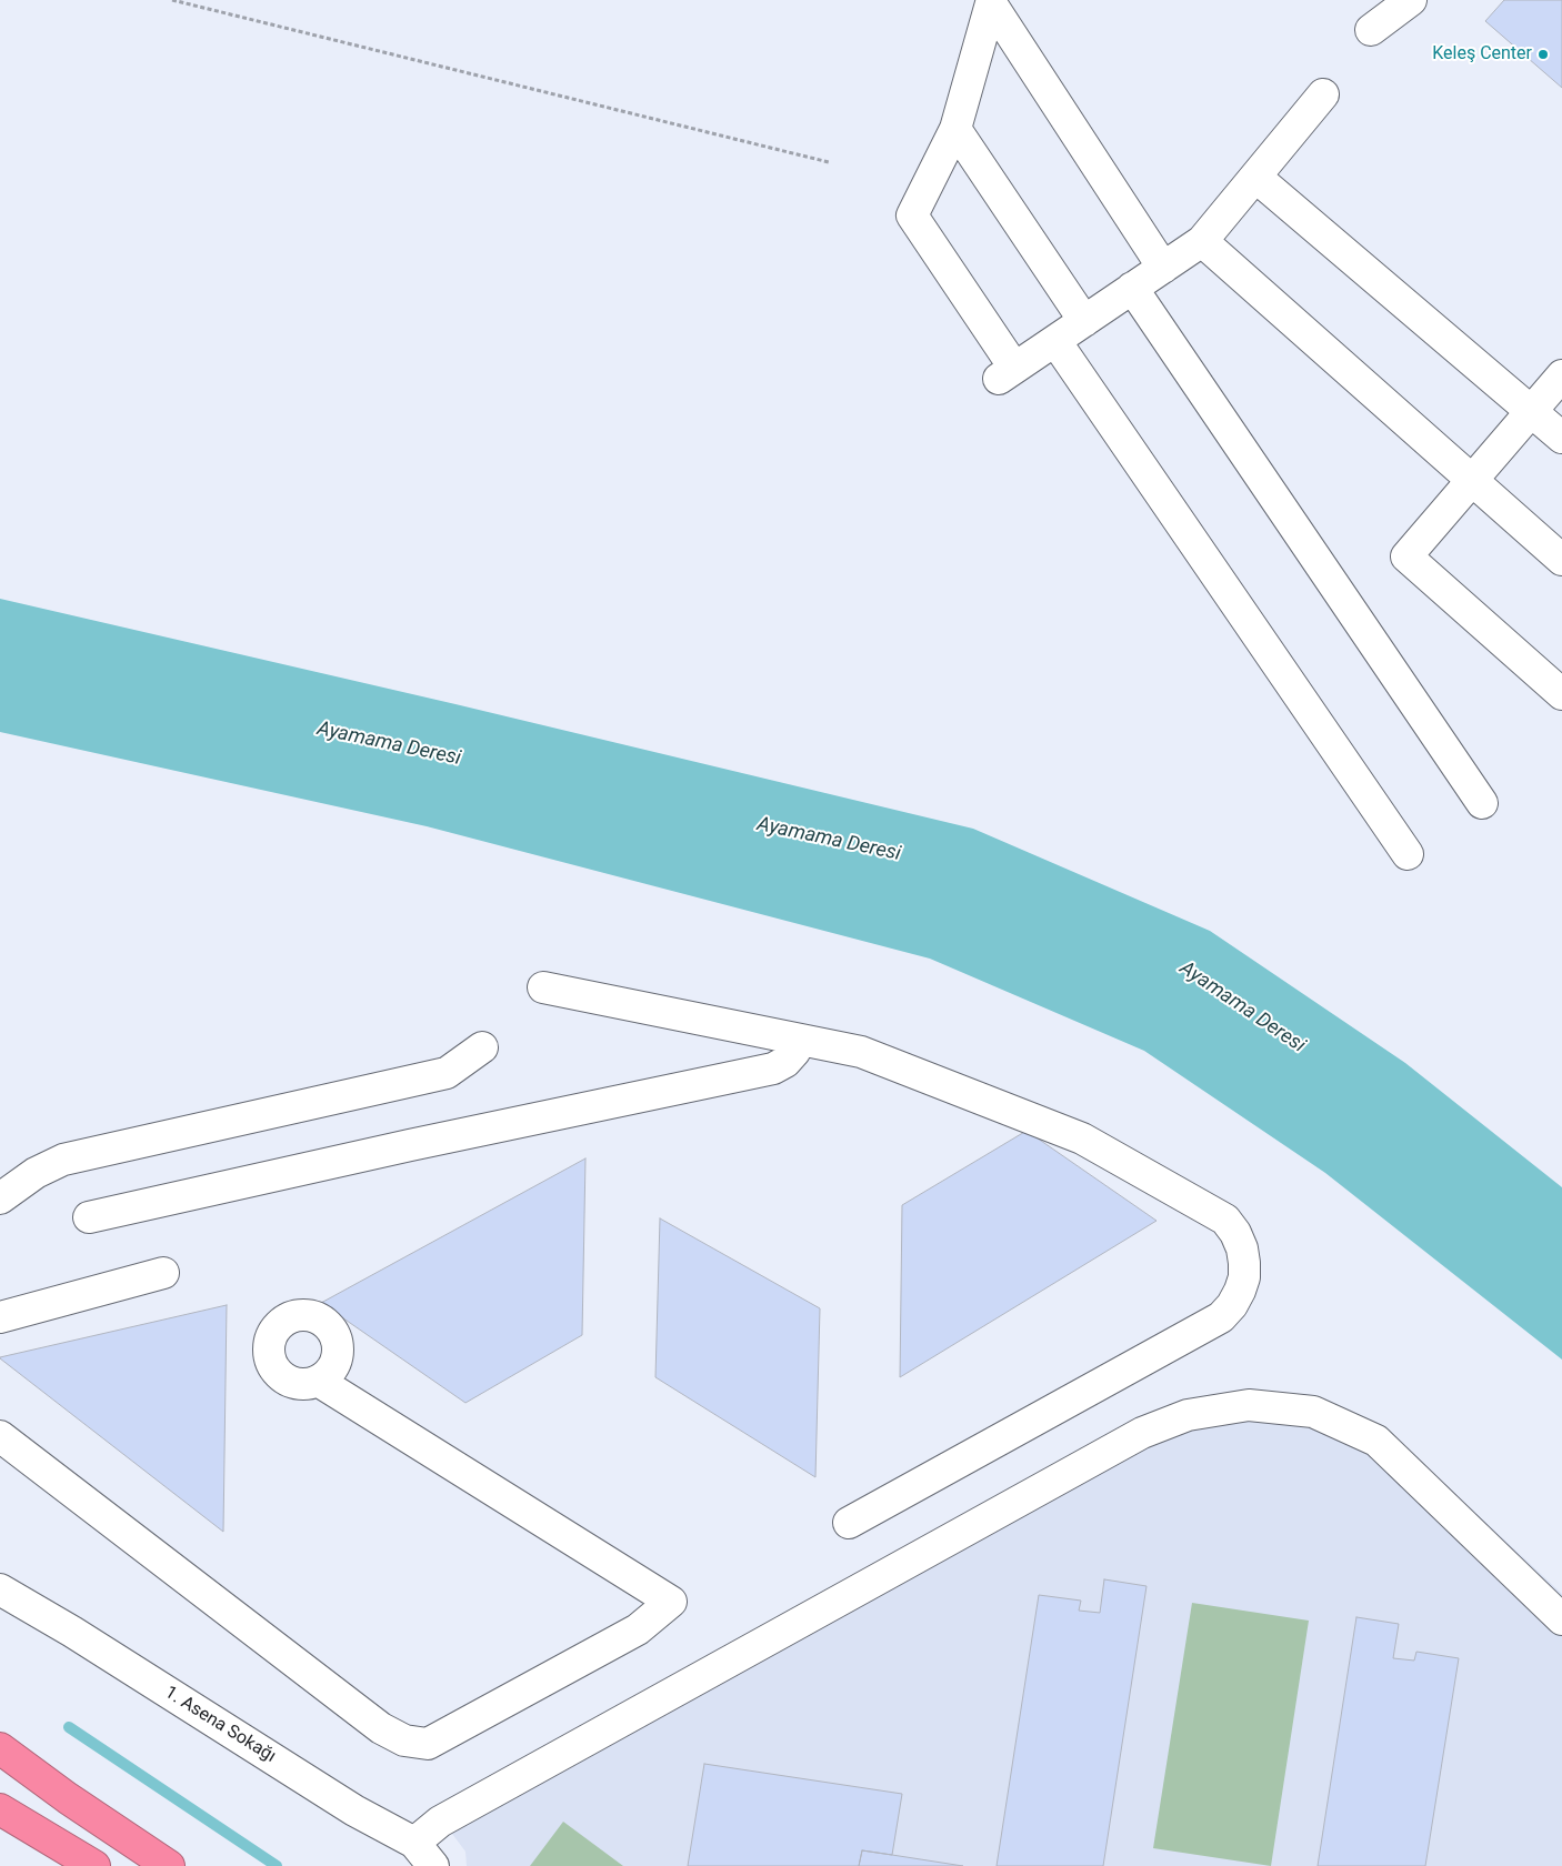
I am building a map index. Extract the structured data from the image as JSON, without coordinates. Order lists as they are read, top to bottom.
{
  "streets": {
    "street": ["1. Asena Sokağı"]
  },
  "water": ["Ayamama Deresi"],
  "places": ["Keleş Center"]
}
